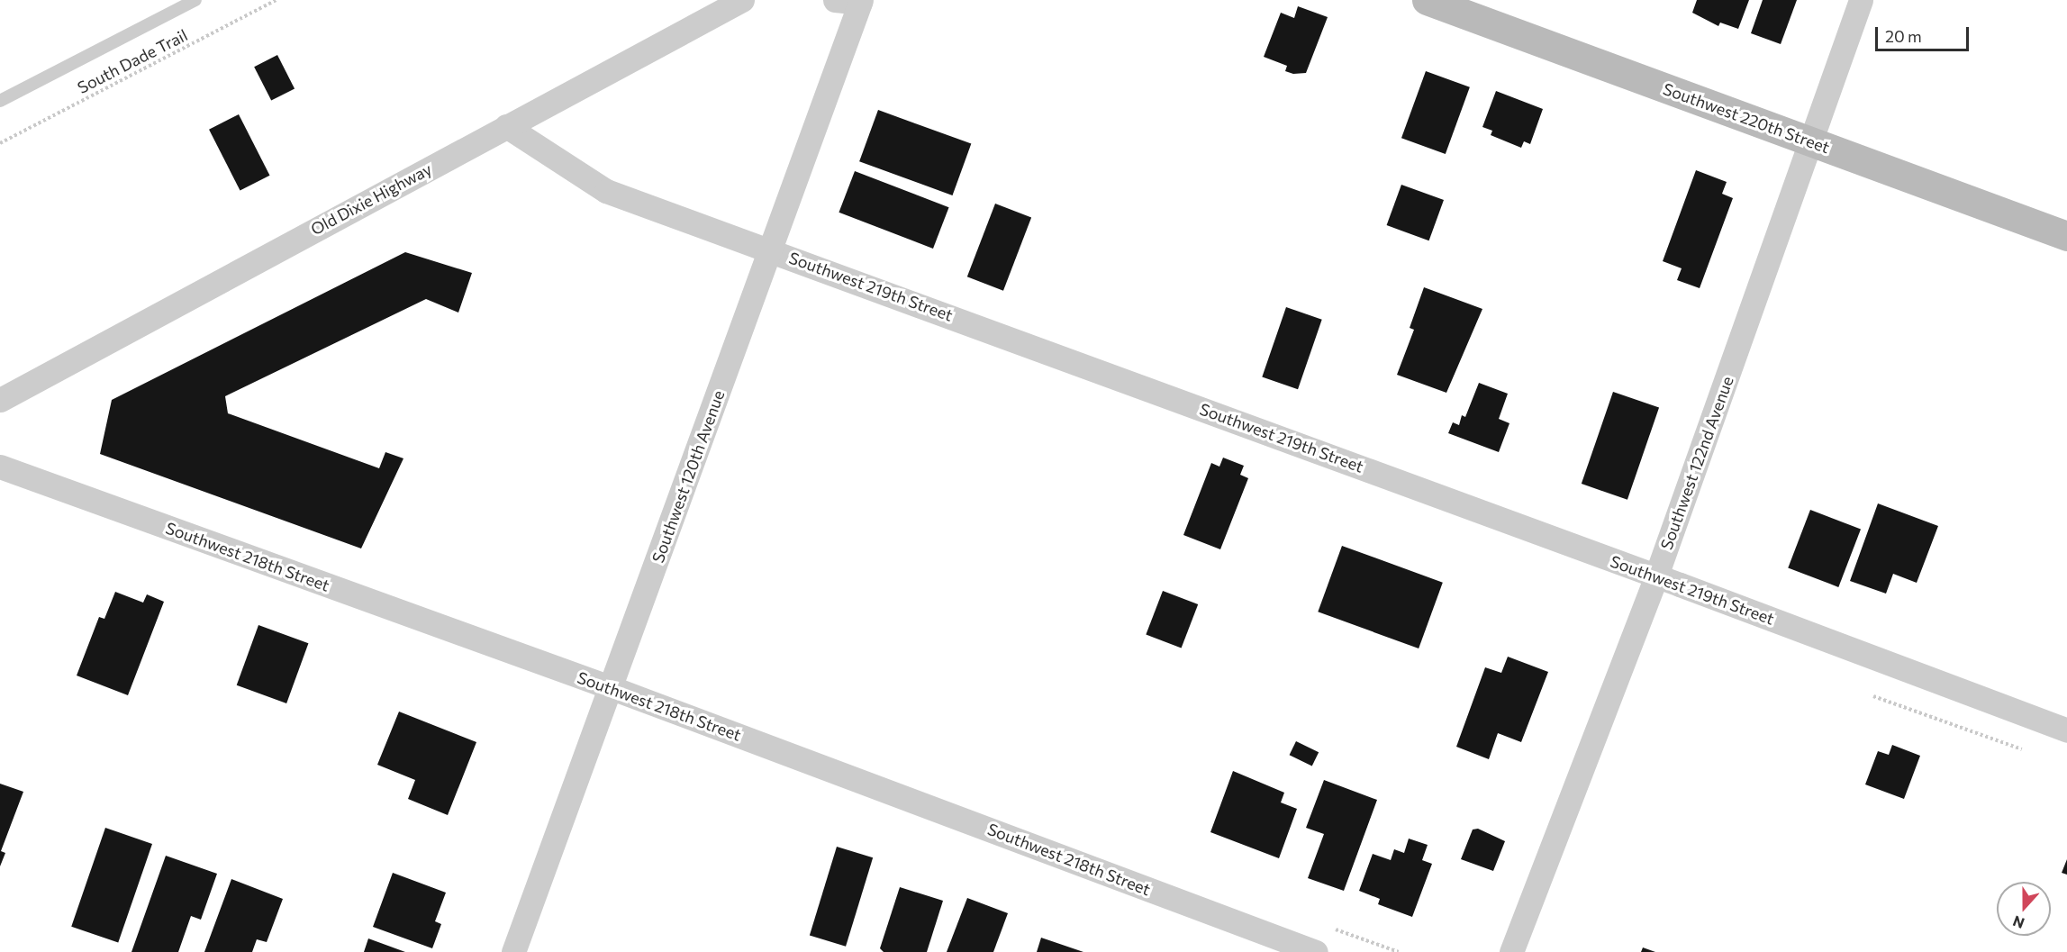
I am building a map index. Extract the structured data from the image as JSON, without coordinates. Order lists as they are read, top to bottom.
{
  "streets": {
    "street": [
      "Southwest 220th Street",
      "Old Dixie Highway",
      "Southwest 219th Street",
      "Southwest 122nd Avenue",
      "Southwest 120th Avenue",
      "Southwest 218th Street"
    ],
    "path": ["South Dade Trail"]
  },
  "crossings": [
    ["Southwest 220th Street", "Southwest 122nd Avenue"],
    ["Old Dixie Highway", "Southwest 219th Street"],
    ["Southwest 219th Street", "Southwest 122nd Avenue"],
    ["Southwest 219th Street", "Southwest 120th Avenue"],
    ["Southwest 120th Avenue", "Southwest 218th Street"]
  ],
  "scale_bar": "20 m",
  "north": "bottom"
}
